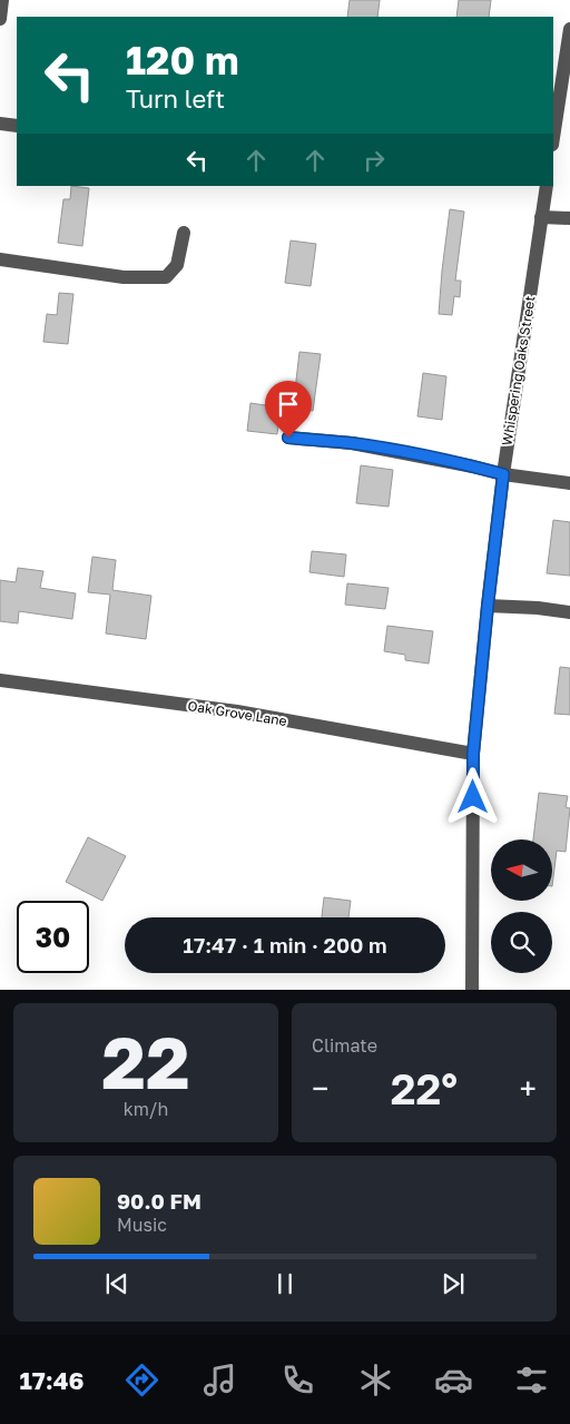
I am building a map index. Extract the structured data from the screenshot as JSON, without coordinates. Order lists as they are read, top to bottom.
{
  "streets": {
    "street": ["Whispering Oaks Street", "Oak Grove Lane"]
  },
  "crossings": [
    ["Whispering Oaks Street", "Oak Grove Lane"]
  ],
  "north": "left",
  "page": {
    "turn": ["120 m", "Turn left"],
    "limit": "30",
    "trip": "17:47 · 1 min · 200 m",
    "tile": [
      ["22", "km/h"],
      "Climate"
    ],
    "heat": ["−", "22°", "+"],
    "song": ["90.0 FM", "Music"],
    "tabs": "17:46"
  }
}
